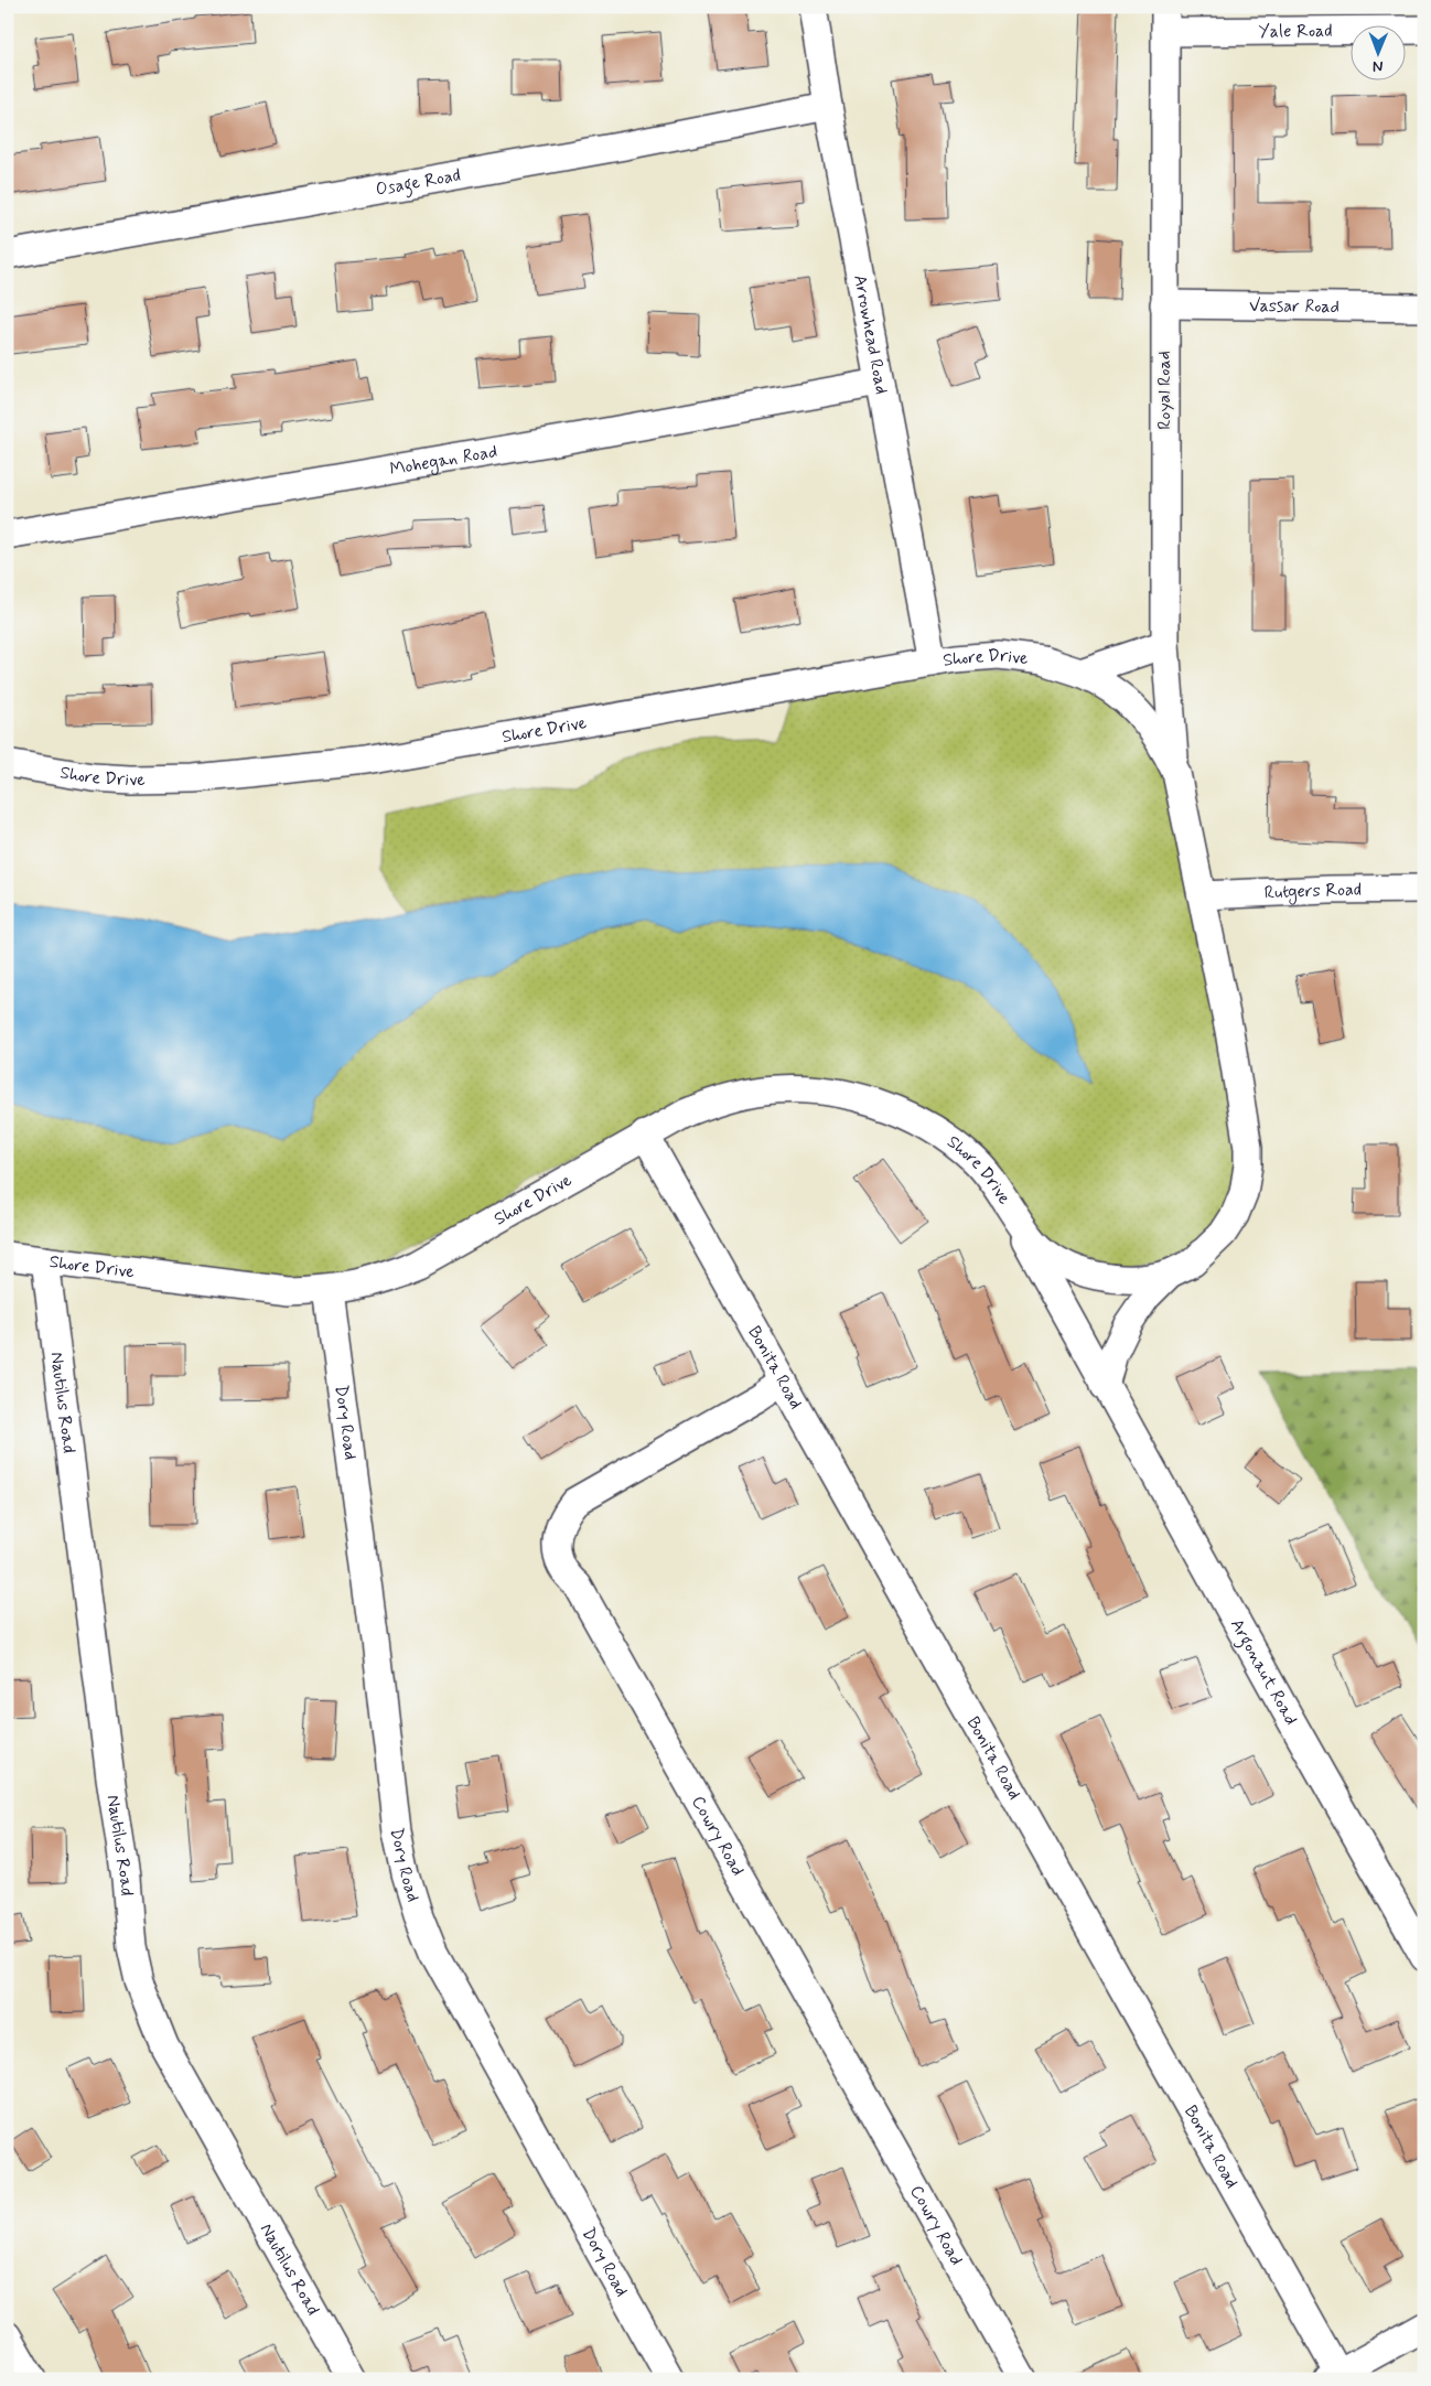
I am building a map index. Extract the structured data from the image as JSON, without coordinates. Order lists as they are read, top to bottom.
{
  "streets": {
    "street": [
      "Yale Road",
      "Osage Road",
      "Vassar Road",
      "Arrowhead Road",
      "Royal Road",
      "Mohegan Road",
      "Shore Drive",
      "Rutgers Road",
      "Bonita Road",
      "Nautilus Road",
      "Dory Road",
      "Argonaut Road",
      "Cowry Road"
    ]
  },
  "crossings": [
    ["Yale Road", "Royal Road"],
    ["Osage Road", "Arrowhead Road"],
    ["Vassar Road", "Royal Road"],
    ["Arrowhead Road", "Mohegan Road"],
    ["Arrowhead Road", "Shore Drive"],
    ["Royal Road", "Shore Drive"],
    ["Shore Drive", "Rutgers Road"],
    ["Shore Drive", "Bonita Road"],
    ["Shore Drive", "Nautilus Road"],
    ["Shore Drive", "Dory Road"],
    ["Shore Drive", "Argonaut Road"],
    ["Bonita Road", "Cowry Road"]
  ],
  "north": "bottom"
}
